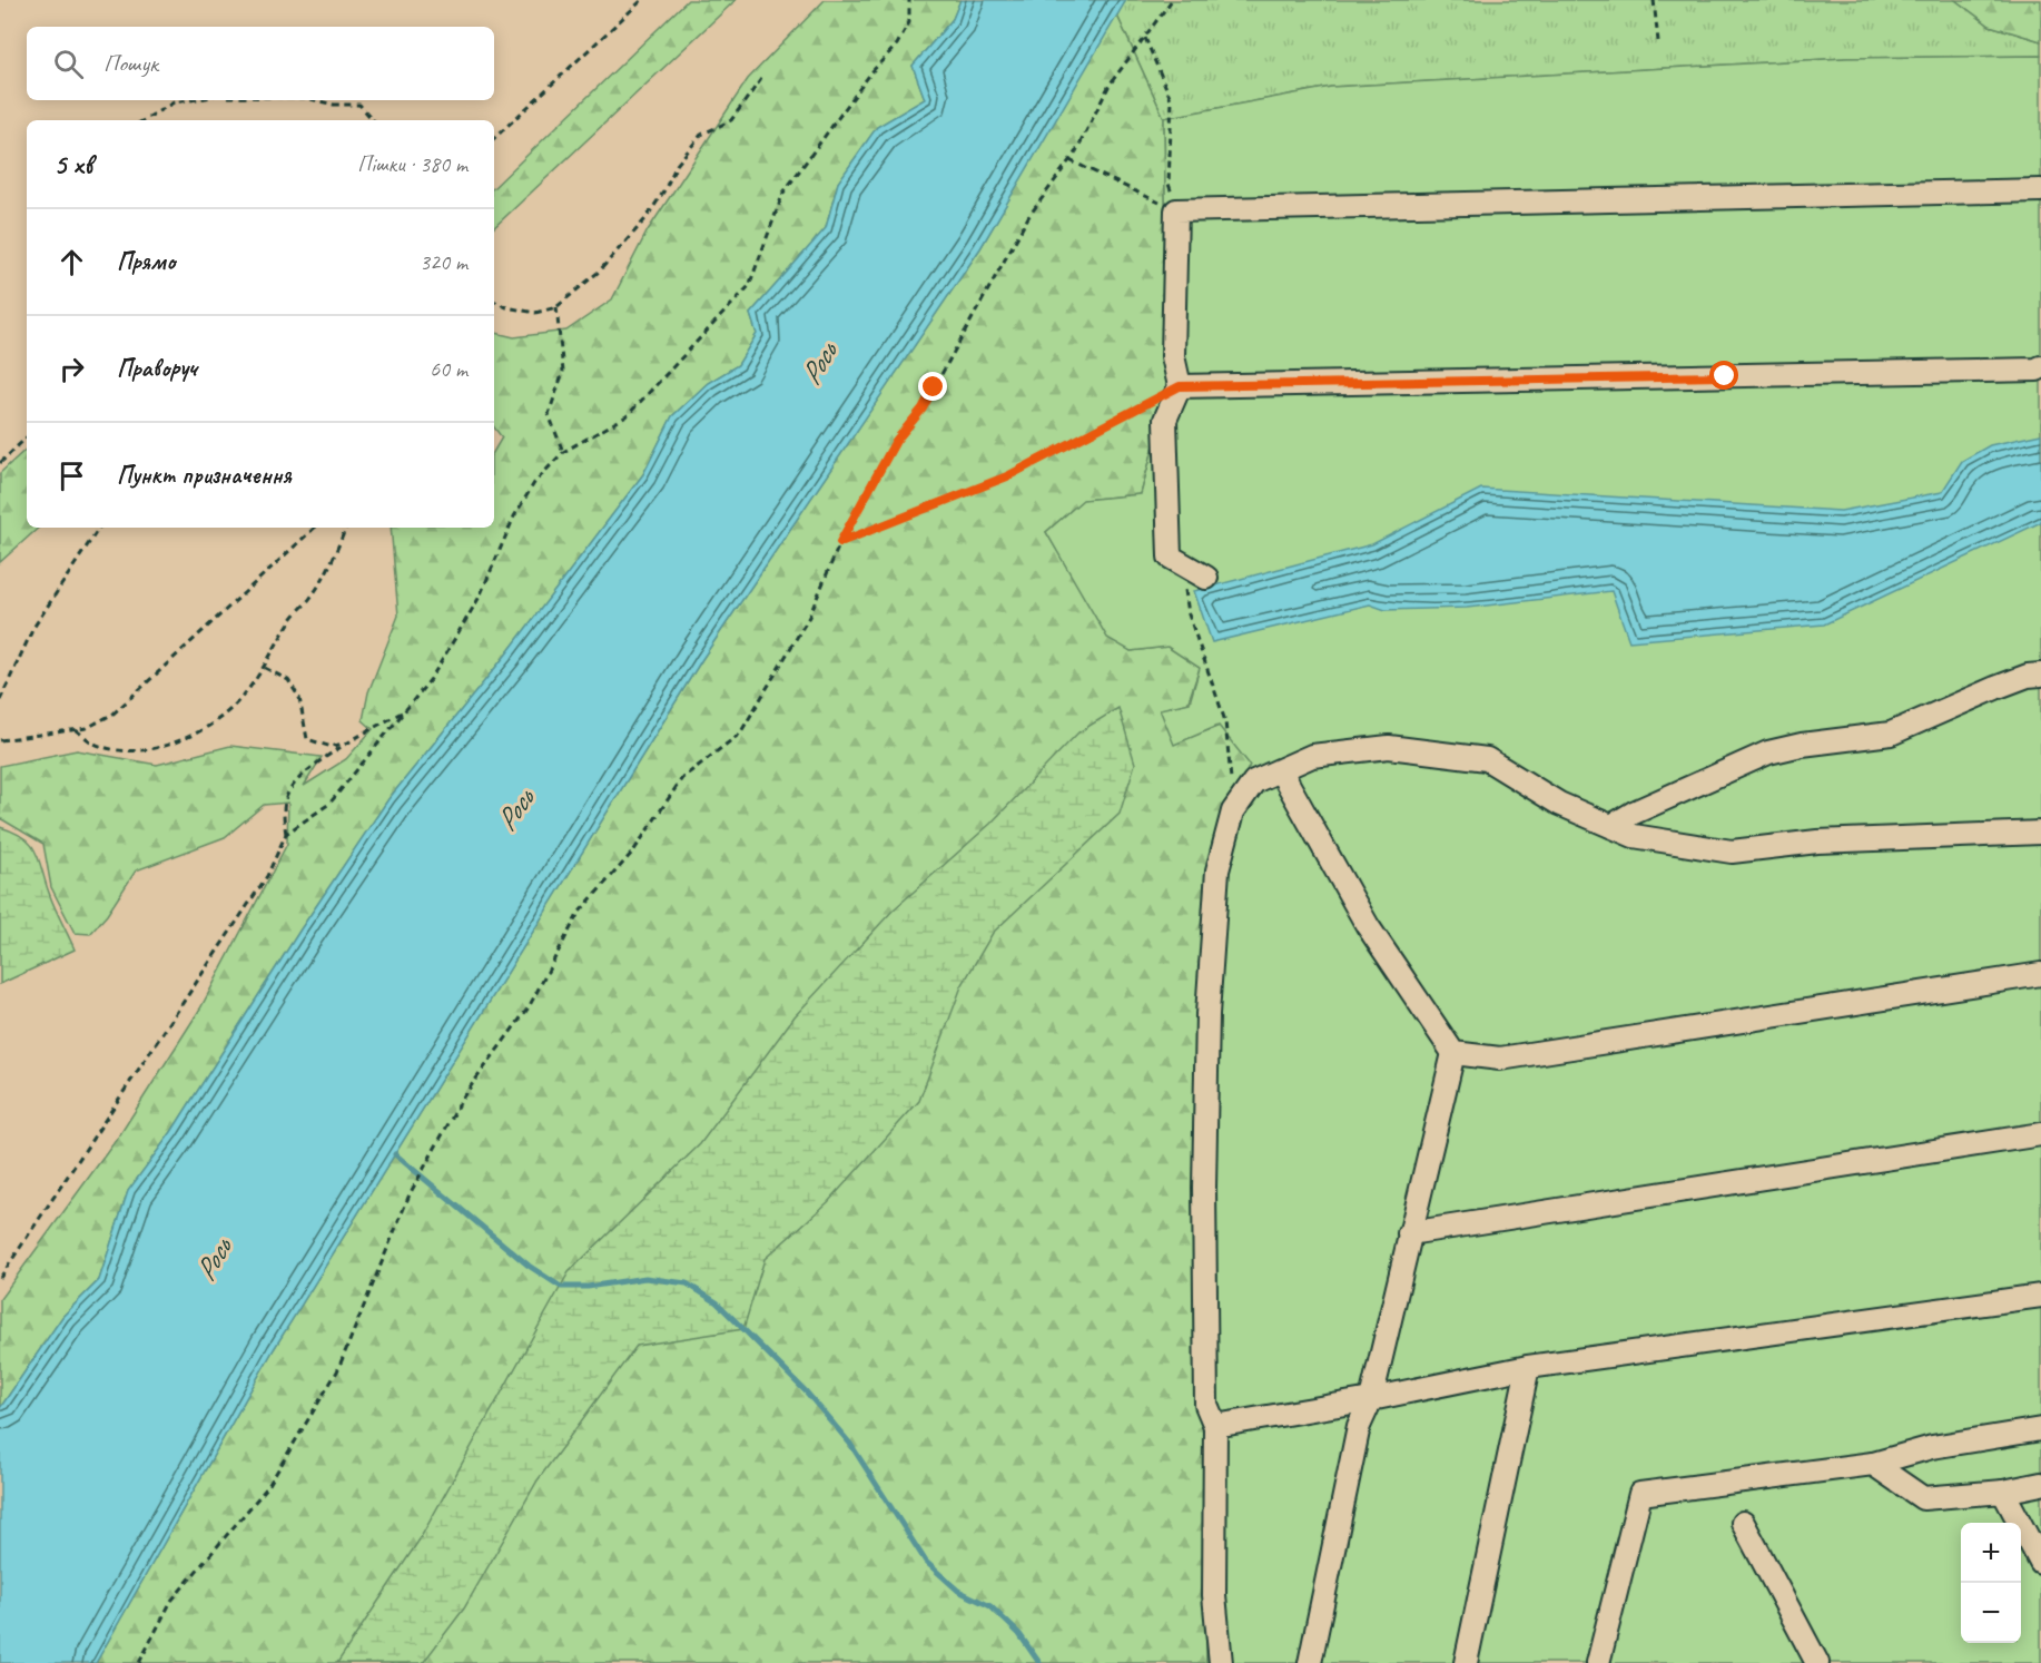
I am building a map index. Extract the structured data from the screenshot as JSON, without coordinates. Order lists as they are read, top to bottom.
{
  "water": ["Рось"],
  "page": {
    "search": "Пошук",
    "heading": ["5 хв", "Пішки · 380 m"],
    "list": [
      ["Прямо", "320 m"],
      ["Праворуч", "60 m"],
      "Пункт призначення"
    ],
    "map_buttons": ["+", "−"]
  }
}
